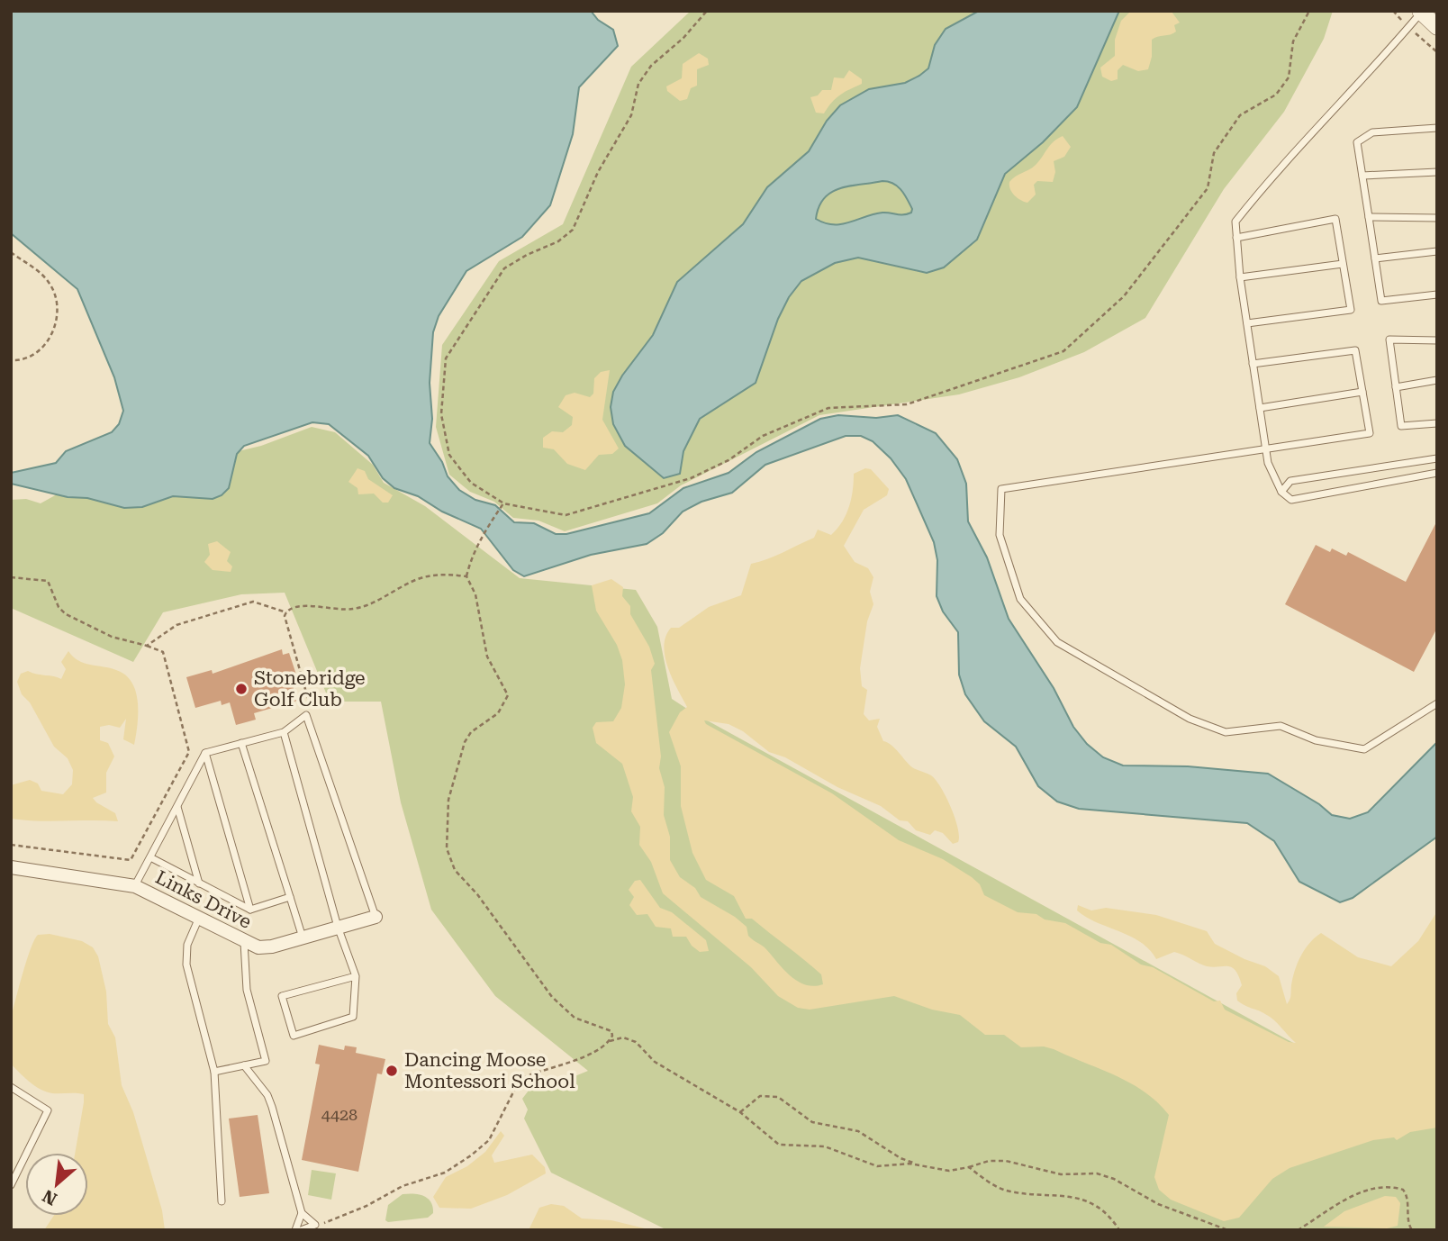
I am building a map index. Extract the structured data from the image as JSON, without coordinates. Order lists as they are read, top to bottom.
{
  "streets": {
    "street": ["Links Drive"]
  },
  "places": ["Stonebridge Golf Club", "Dancing Moose Montessori School"],
  "house_numbers": ["4428"],
  "north": "bottom left"
}
